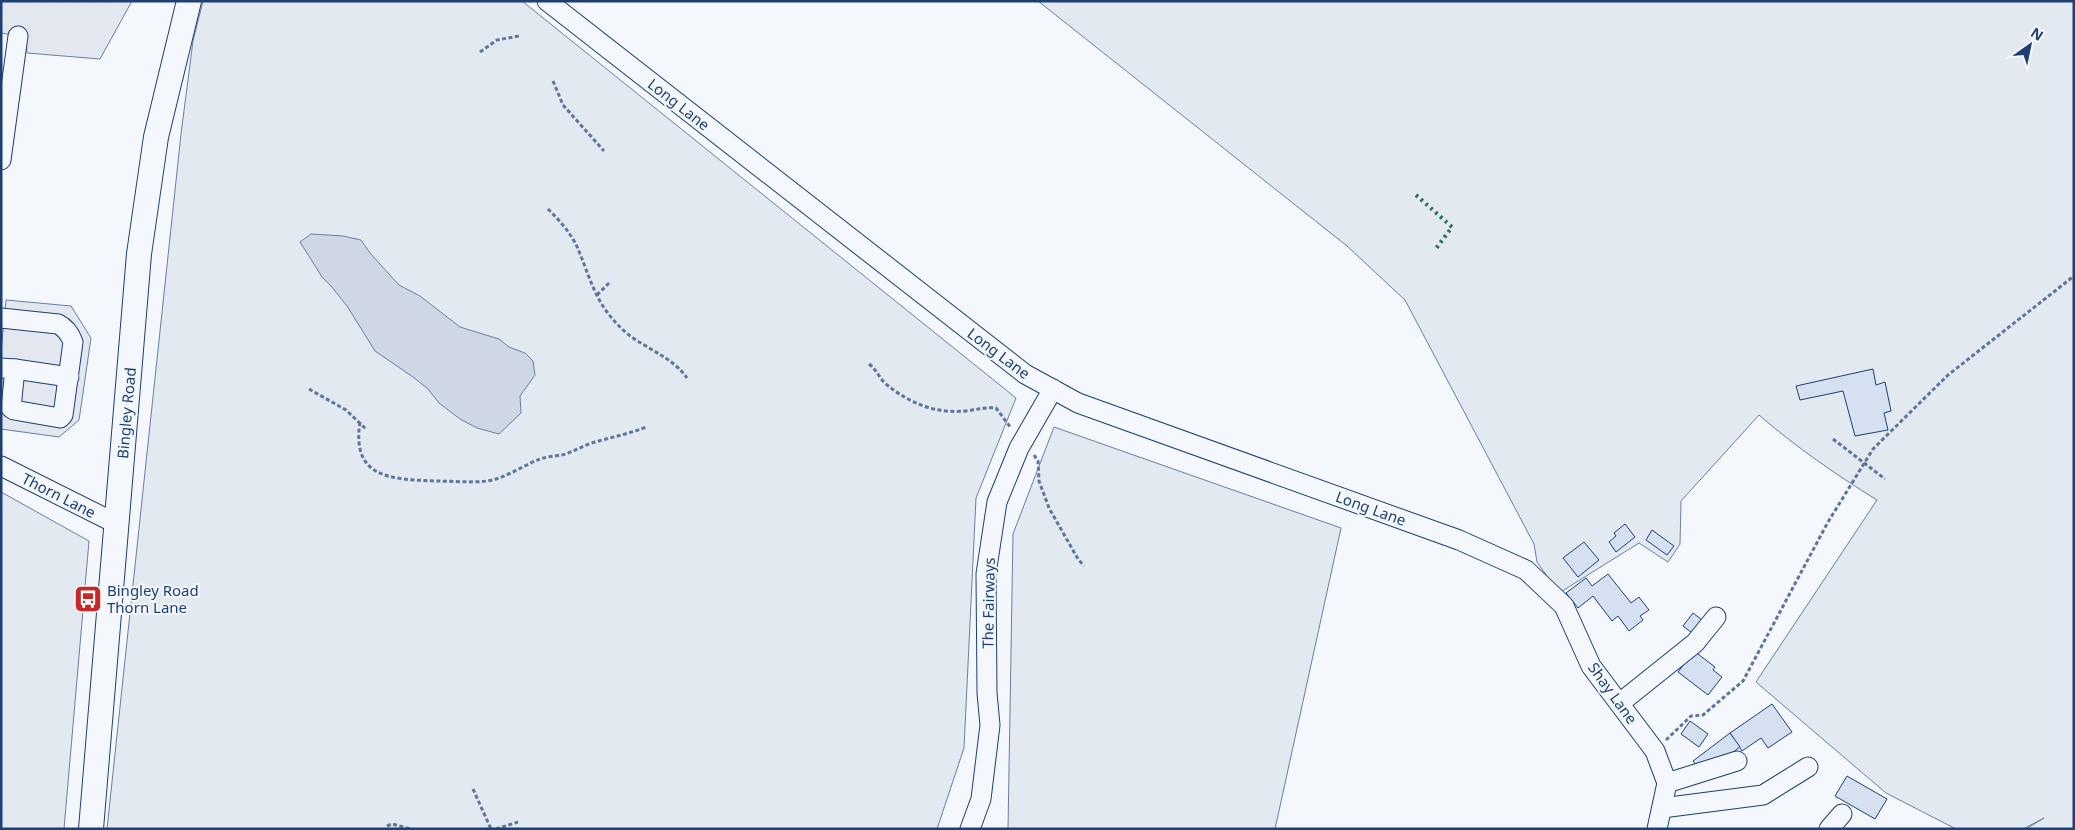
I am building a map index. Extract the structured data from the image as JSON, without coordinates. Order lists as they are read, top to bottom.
{
  "streets": {
    "main road": ["Bingley Road"],
    "street": [
      "Long Lane",
      "Thorn Lane",
      "The Fairways",
      "Shay Lane"
    ]
  },
  "crossings": [
    ["Long Lane", "The Fairways"],
    ["Long Lane", "Shay Lane"],
    ["Bingley Road", "Thorn Lane"]
  ],
  "places": {
    "bus stop": ["Bingley Road Thorn Lane"]
  },
  "north": "top right"
}
